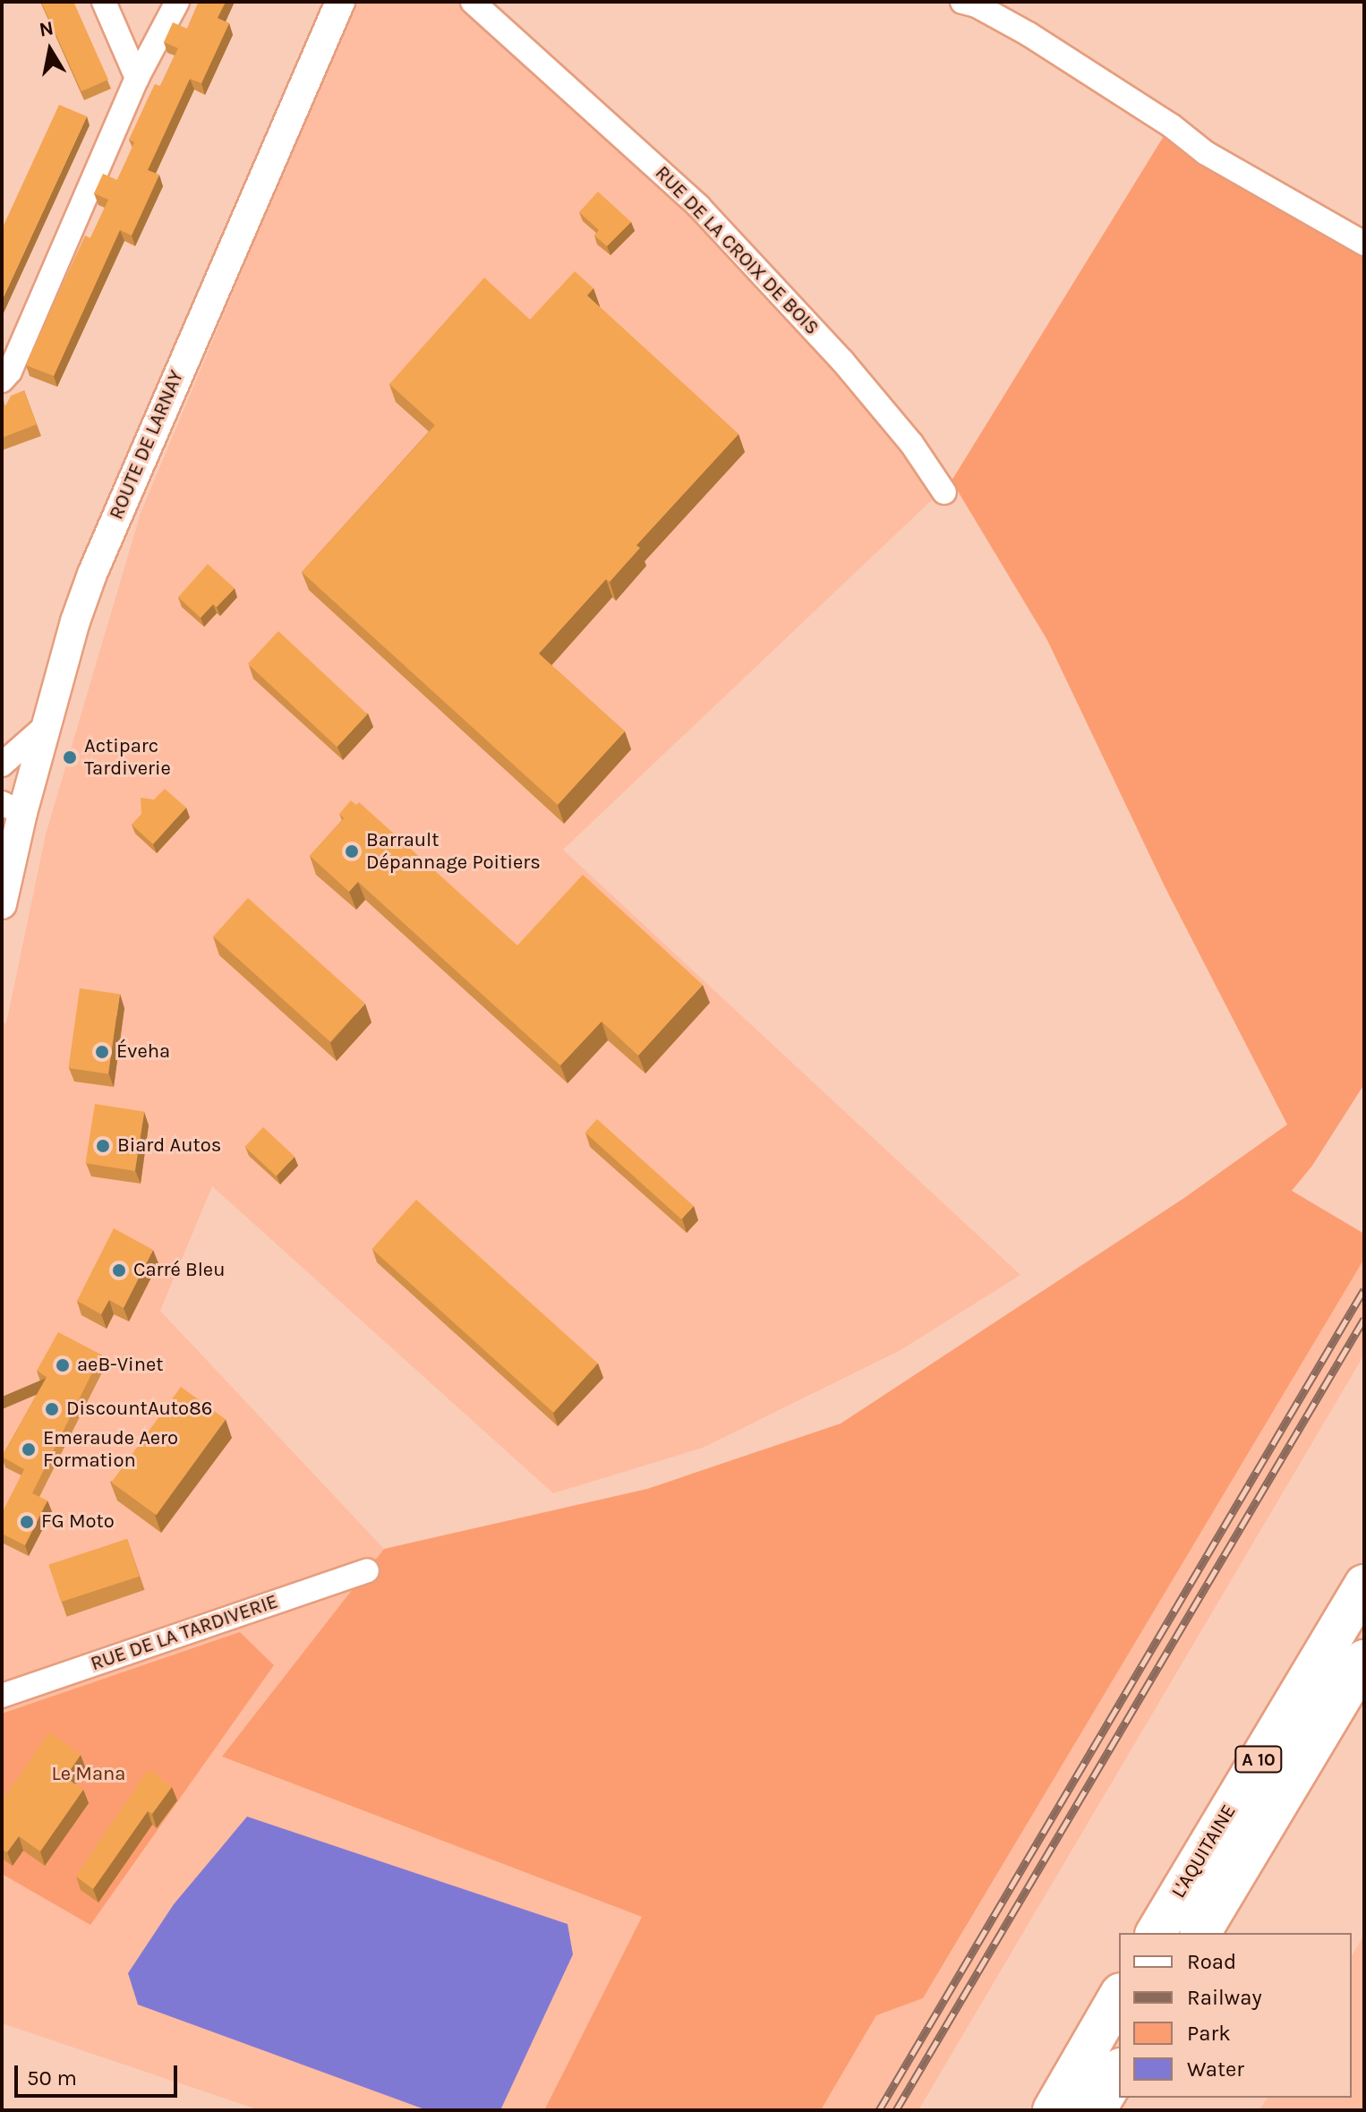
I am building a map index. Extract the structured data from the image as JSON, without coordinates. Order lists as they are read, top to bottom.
{
  "streets": {
    "highway": ["A 10", "L'AQUITAINE"],
    "street": ["RUE DE LA CROIX DE BOIS", "ROUTE DE LARNAY", "RUE DE LA TARDIVERIE"]
  },
  "parks": ["Le Mana"],
  "places": [
    "Actiparc Tardiverie",
    "Barrault Dépannage Poitiers",
    "Éveha",
    "Biard Autos",
    "Carré Bleu",
    "aeB-Vinet",
    "DiscountAuto86",
    "Emeraude Aero Formation",
    "FG Moto"
  ],
  "legend": [
    "Road",
    "Railway",
    "Park",
    "Water"
  ],
  "scale_bar": "50 m",
  "north": "top"
}
